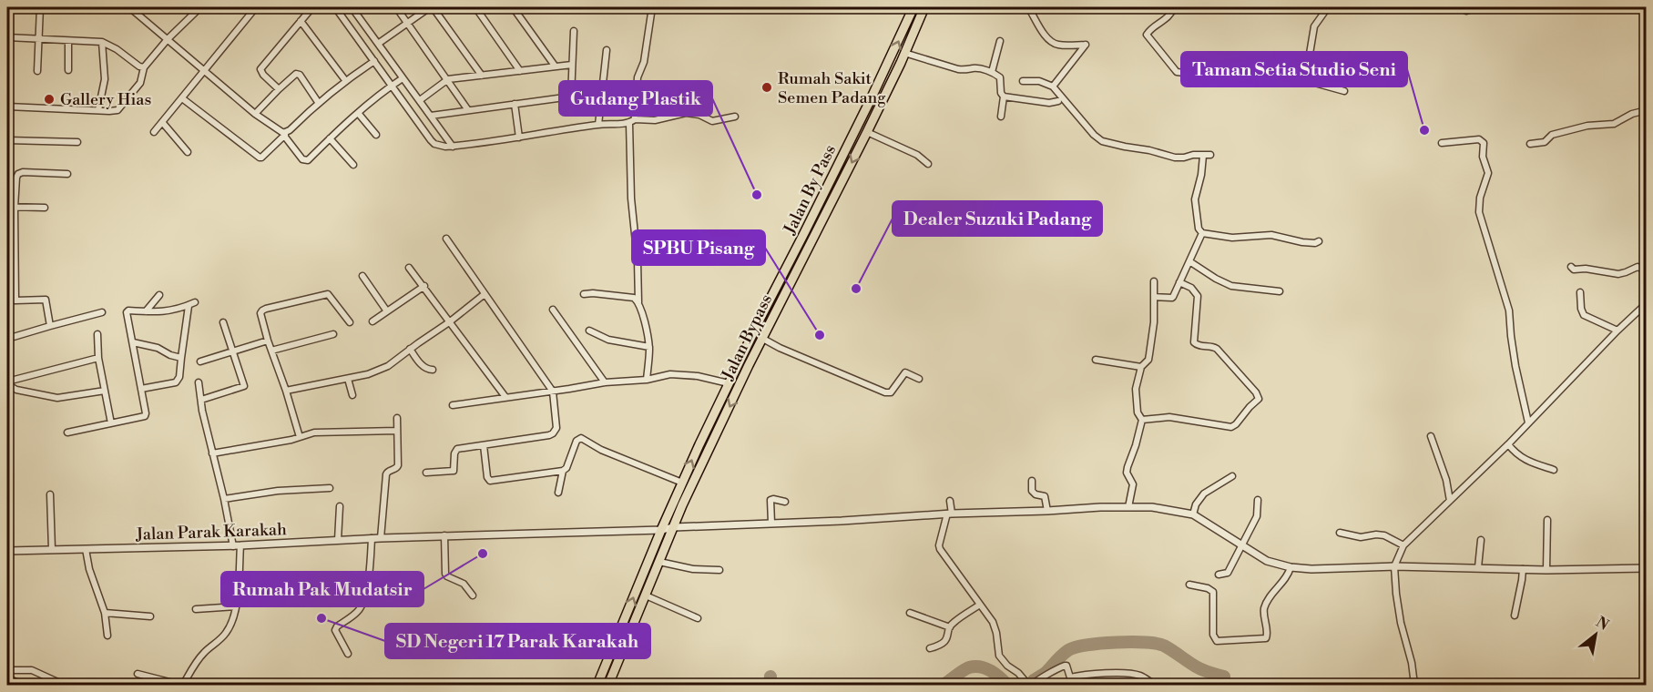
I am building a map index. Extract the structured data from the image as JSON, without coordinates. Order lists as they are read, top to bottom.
{
  "streets": {
    "highway": ["Jalan By Pass", "Jalan Bypass"],
    "street": ["Jalan Parak Karakah"]
  },
  "crossings": [
    ["Jalan By Pass", "Jalan Bypass"],
    ["Jalan Bypass", "Jalan Parak Karakah"]
  ],
  "places": [
    "Rumah Sakit Semen Padang",
    "Gallery Hias",
    "Taman Setia Studio Seni",
    "Gudang Plastik",
    "Dealer Suzuki Padang",
    "SPBU Pisang",
    "Rumah Pak Mudatsir",
    "SD Negeri 17 Parak Karakah"
  ],
  "north": "top right"
}
